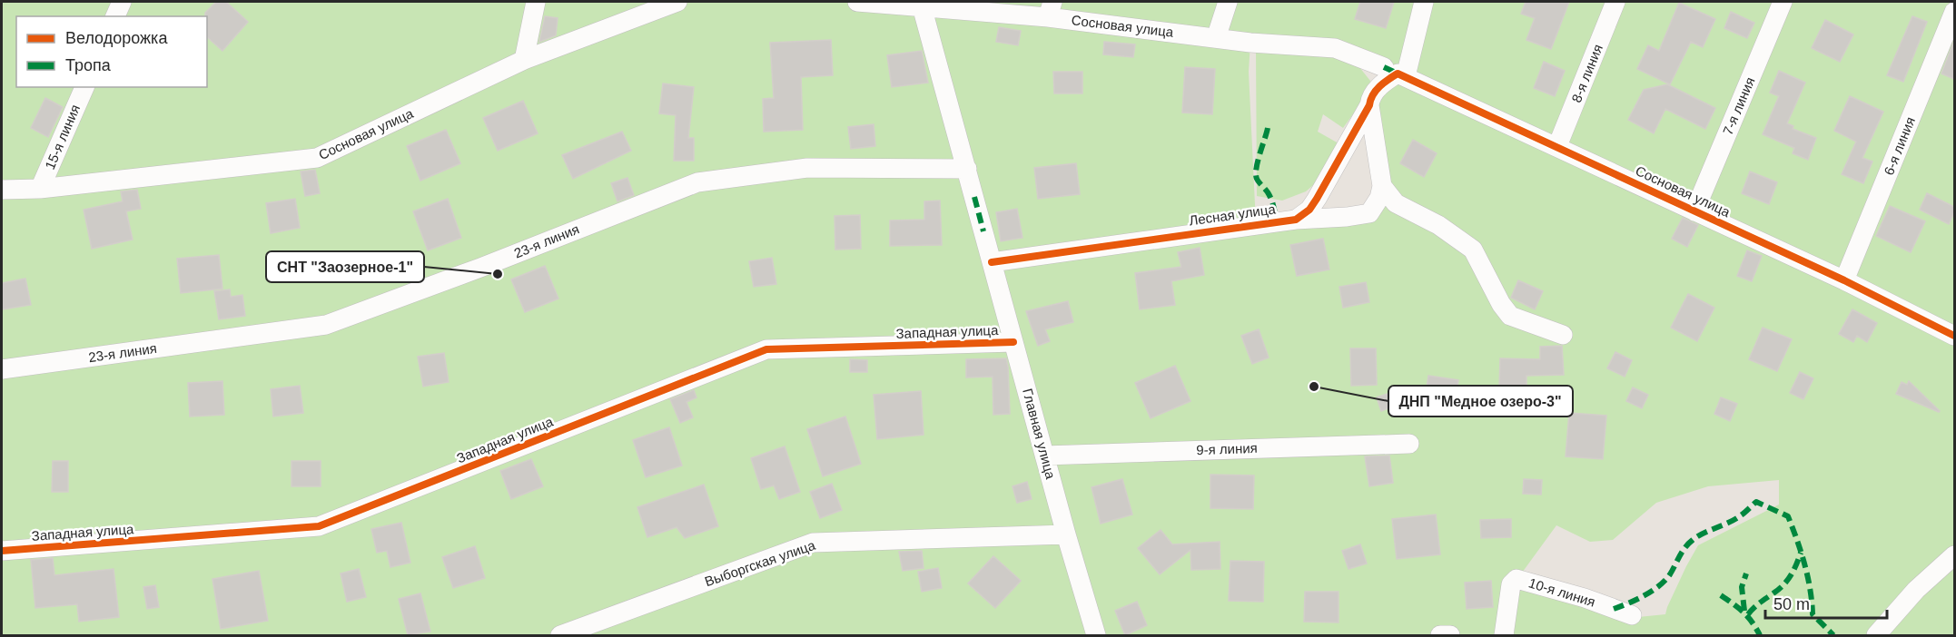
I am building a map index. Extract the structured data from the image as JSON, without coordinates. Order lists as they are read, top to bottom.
{
  "streets": {
    "street": [
      "Сосновая улица",
      "8-я линия",
      "7-я линия",
      "15-я линия",
      "6-я линия",
      "Лесная улица",
      "23-я линия",
      "Западная улица",
      "Главная улица",
      "9-я линия",
      "Выборгская улица",
      "10-я линия"
    ]
  },
  "crossings": [
    ["Сосновая улица", "8-я линия"],
    ["Сосновая улица", "7-я линия"],
    ["Сосновая улица", "15-я линия"],
    ["Сосновая улица", "6-я линия"],
    ["Сосновая улица", "Лесная улица"],
    ["Сосновая улица", "Главная улица"],
    ["Лесная улица", "Главная улица"],
    ["23-я линия", "Главная улица"],
    ["Западная улица", "Главная улица"],
    ["Главная улица", "9-я линия"],
    ["Главная улица", "Выборгская улица"]
  ],
  "places": ["СНТ \"Заозерное-1\"", "ДНП \"Медное озеро-3\""],
  "legend": ["Велодорожка", "Тропа"],
  "scale_bar": "50 m"
}
